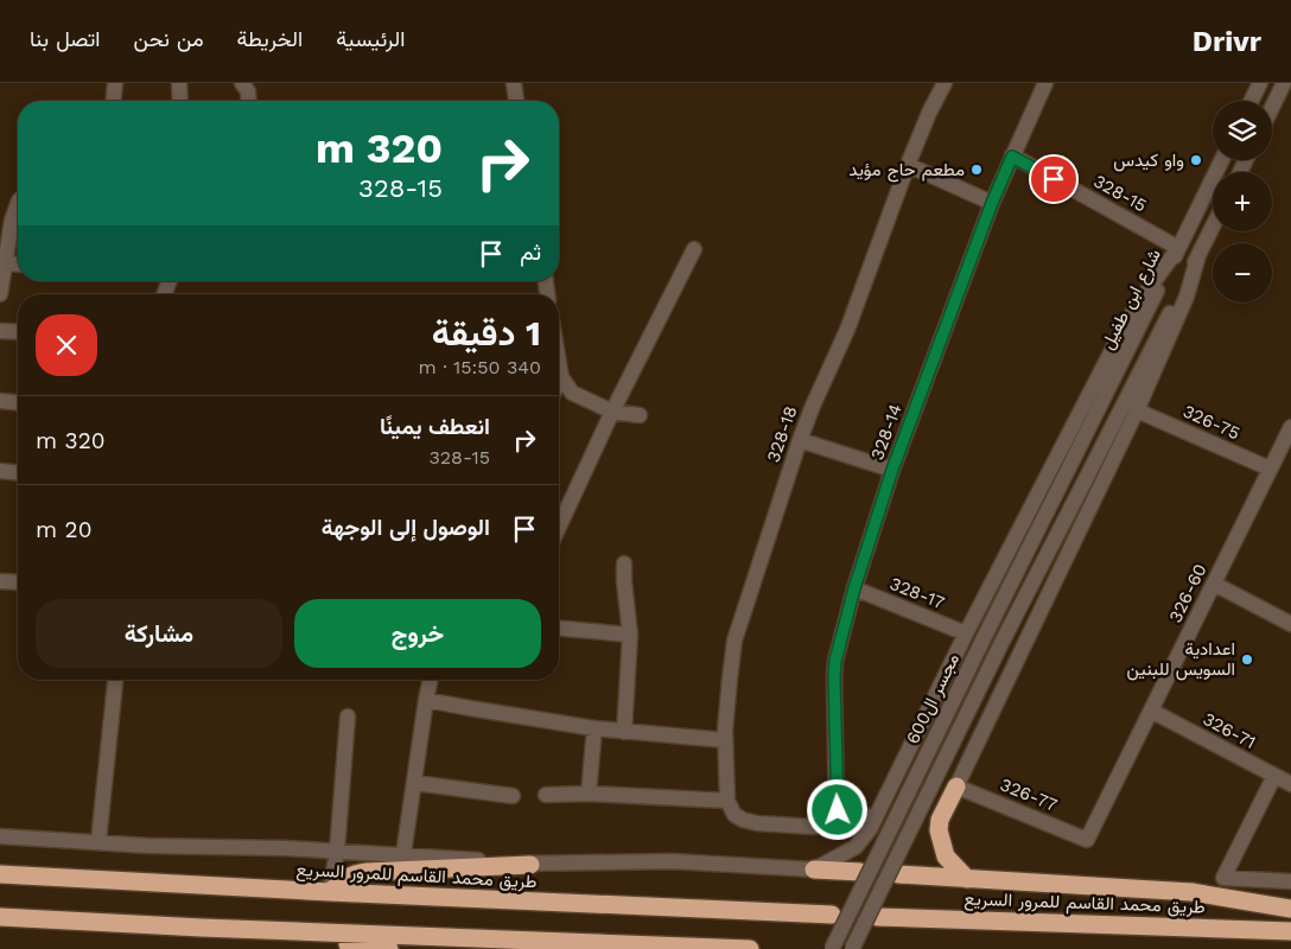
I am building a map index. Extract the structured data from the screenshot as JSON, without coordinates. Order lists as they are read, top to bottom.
{
  "streets": {
    "highway": ["طريق محمد القاسم للمرور السريع"],
    "street": [
      "328-15",
      "شارع ابن طفيل",
      "326-75",
      "328-14",
      "328-18",
      "328-17",
      "326-60",
      "مجسر ال600",
      "326-71",
      "326-77"
    ]
  },
  "crossings": [
    ["328-15", "شارع ابن طفيل"],
    ["328-15", "328-14"],
    ["شارع ابن طفيل", "مجسر ال600"],
    ["326-75", "326-60"],
    ["328-14", "328-18"],
    ["328-14", "328-17"],
    ["326-60", "326-71"],
    ["326-60", "326-77"]
  ],
  "places": ["واو كيدس", "مطعم حاج مؤيد", "اعدادية السويس للبنين"],
  "page": {
    "header": "Drivr",
    "nav": [
      "الرئيسية",
      "الخريطة",
      "من نحن",
      "اتصل بنا"
    ],
    "map_buttons": ["+", "−"],
    "turn": ["320 m", "328-15"],
    "then": "ثم",
    "heading": ["1 دقيقة", "340 m · 15:50"],
    "list": [
      {
        "name": "انعطف يمينًا",
        "note": "328-15",
        "value": "320 m"
      },
      {
        "name": "الوصول إلى الوجهة",
        "value": "20 m"
      }
    ],
    "buttons": ["خروج", "مشاركة"]
  }
}
